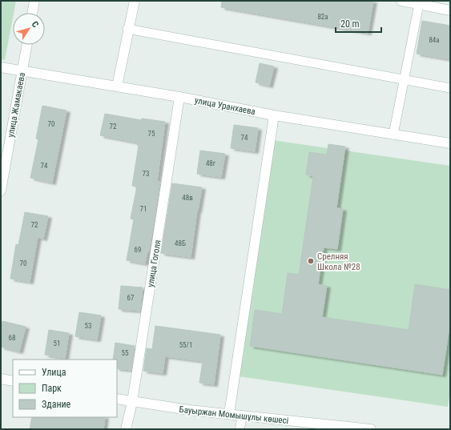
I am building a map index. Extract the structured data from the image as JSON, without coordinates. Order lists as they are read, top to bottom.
{
  "streets": {
    "street": [
      "улица Жамакаева",
      "улица Уранхаева",
      "улица Гоголя",
      "Бауыржан Момышұлы көшесі"
    ]
  },
  "crossings": [
    ["улица Жамакаева", "улица Уранхаева"],
    ["улица Уранхаева", "улица Гоголя"],
    ["улица Гоголя", "Бауыржан Момышұлы көшесі"]
  ],
  "places": ["Срелняя Школа №28"],
  "house_numbers": [
    "82а",
    "84а",
    "70",
    "72",
    "75",
    "74",
    "48г",
    "74",
    "73",
    "48в",
    "71",
    "72",
    "48Б",
    "69",
    "70",
    "67",
    "53",
    "68",
    "51",
    "55/1",
    "55"
  ],
  "legend": ["Улица", "Парк", "Здание"],
  "scale_bar": "20 m",
  "north": "top right"
}
